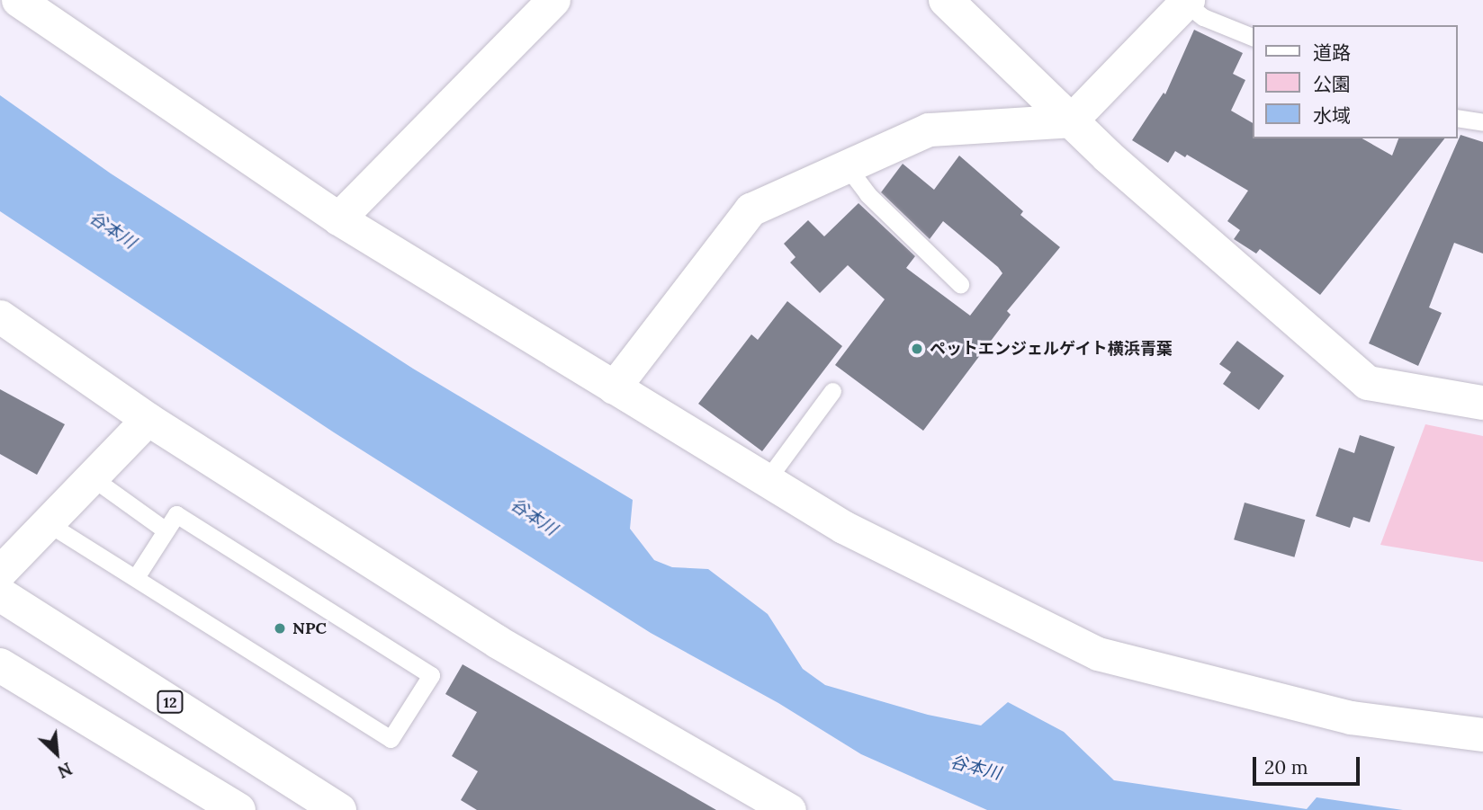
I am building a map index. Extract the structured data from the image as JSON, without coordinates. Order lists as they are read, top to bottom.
{
  "streets": {
    "street": ["12"]
  },
  "water": ["谷本川"],
  "places": ["ペットエンジェルゲイト横浜青葉", "NPC"],
  "legend": ["道路", "公園", "水域"],
  "scale_bar": "20 m",
  "north": "bottom right"
}
